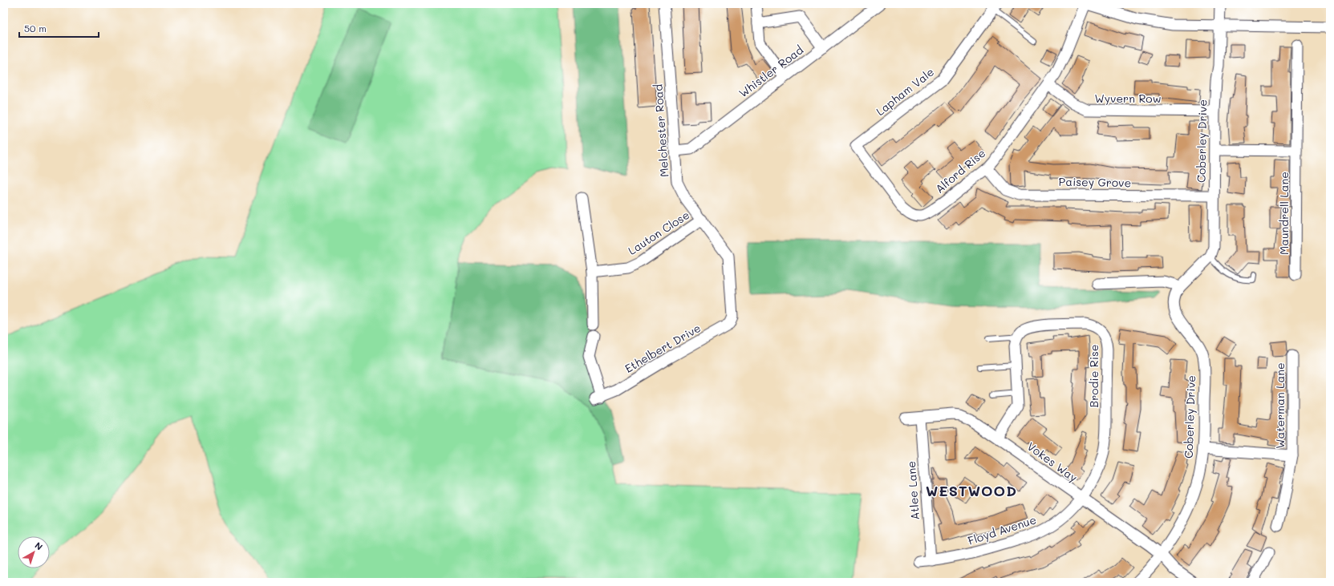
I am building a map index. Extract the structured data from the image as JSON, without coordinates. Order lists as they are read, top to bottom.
{
  "streets": {
    "street": [
      "Whistler Road",
      "Lapham Vale",
      "Wyvern Row",
      "Melchester Road",
      "Coberley Drive",
      "Alford Rise",
      "Paisey Grove",
      "Maundrell Lane",
      "Lauton Close",
      "Ethelbert Drive",
      "Brodie Rise",
      "Waterman Lane",
      "Vokes Way",
      "Atlee Lane",
      "Floyd Avenue"
    ]
  },
  "crossings": [
    ["Whistler Road", "Melchester Road"],
    ["Lapham Vale", "Alford Rise"],
    ["Wyvern Row", "Coberley Drive"],
    ["Wyvern Row", "Alford Rise"],
    ["Melchester Road", "Lauton Close"],
    ["Melchester Road", "Ethelbert Drive"],
    ["Coberley Drive", "Paisey Grove"],
    ["Coberley Drive", "Waterman Lane"],
    ["Coberley Drive", "Vokes Way"],
    ["Alford Rise", "Paisey Grove"],
    ["Brodie Rise", "Vokes Way"],
    ["Brodie Rise", "Floyd Avenue"],
    ["Vokes Way", "Atlee Lane"],
    ["Vokes Way", "Floyd Avenue"],
    ["Atlee Lane", "Floyd Avenue"]
  ],
  "districts": ["WESTWOOD"],
  "scale_bar": "50 m",
  "north": "top right"
}
